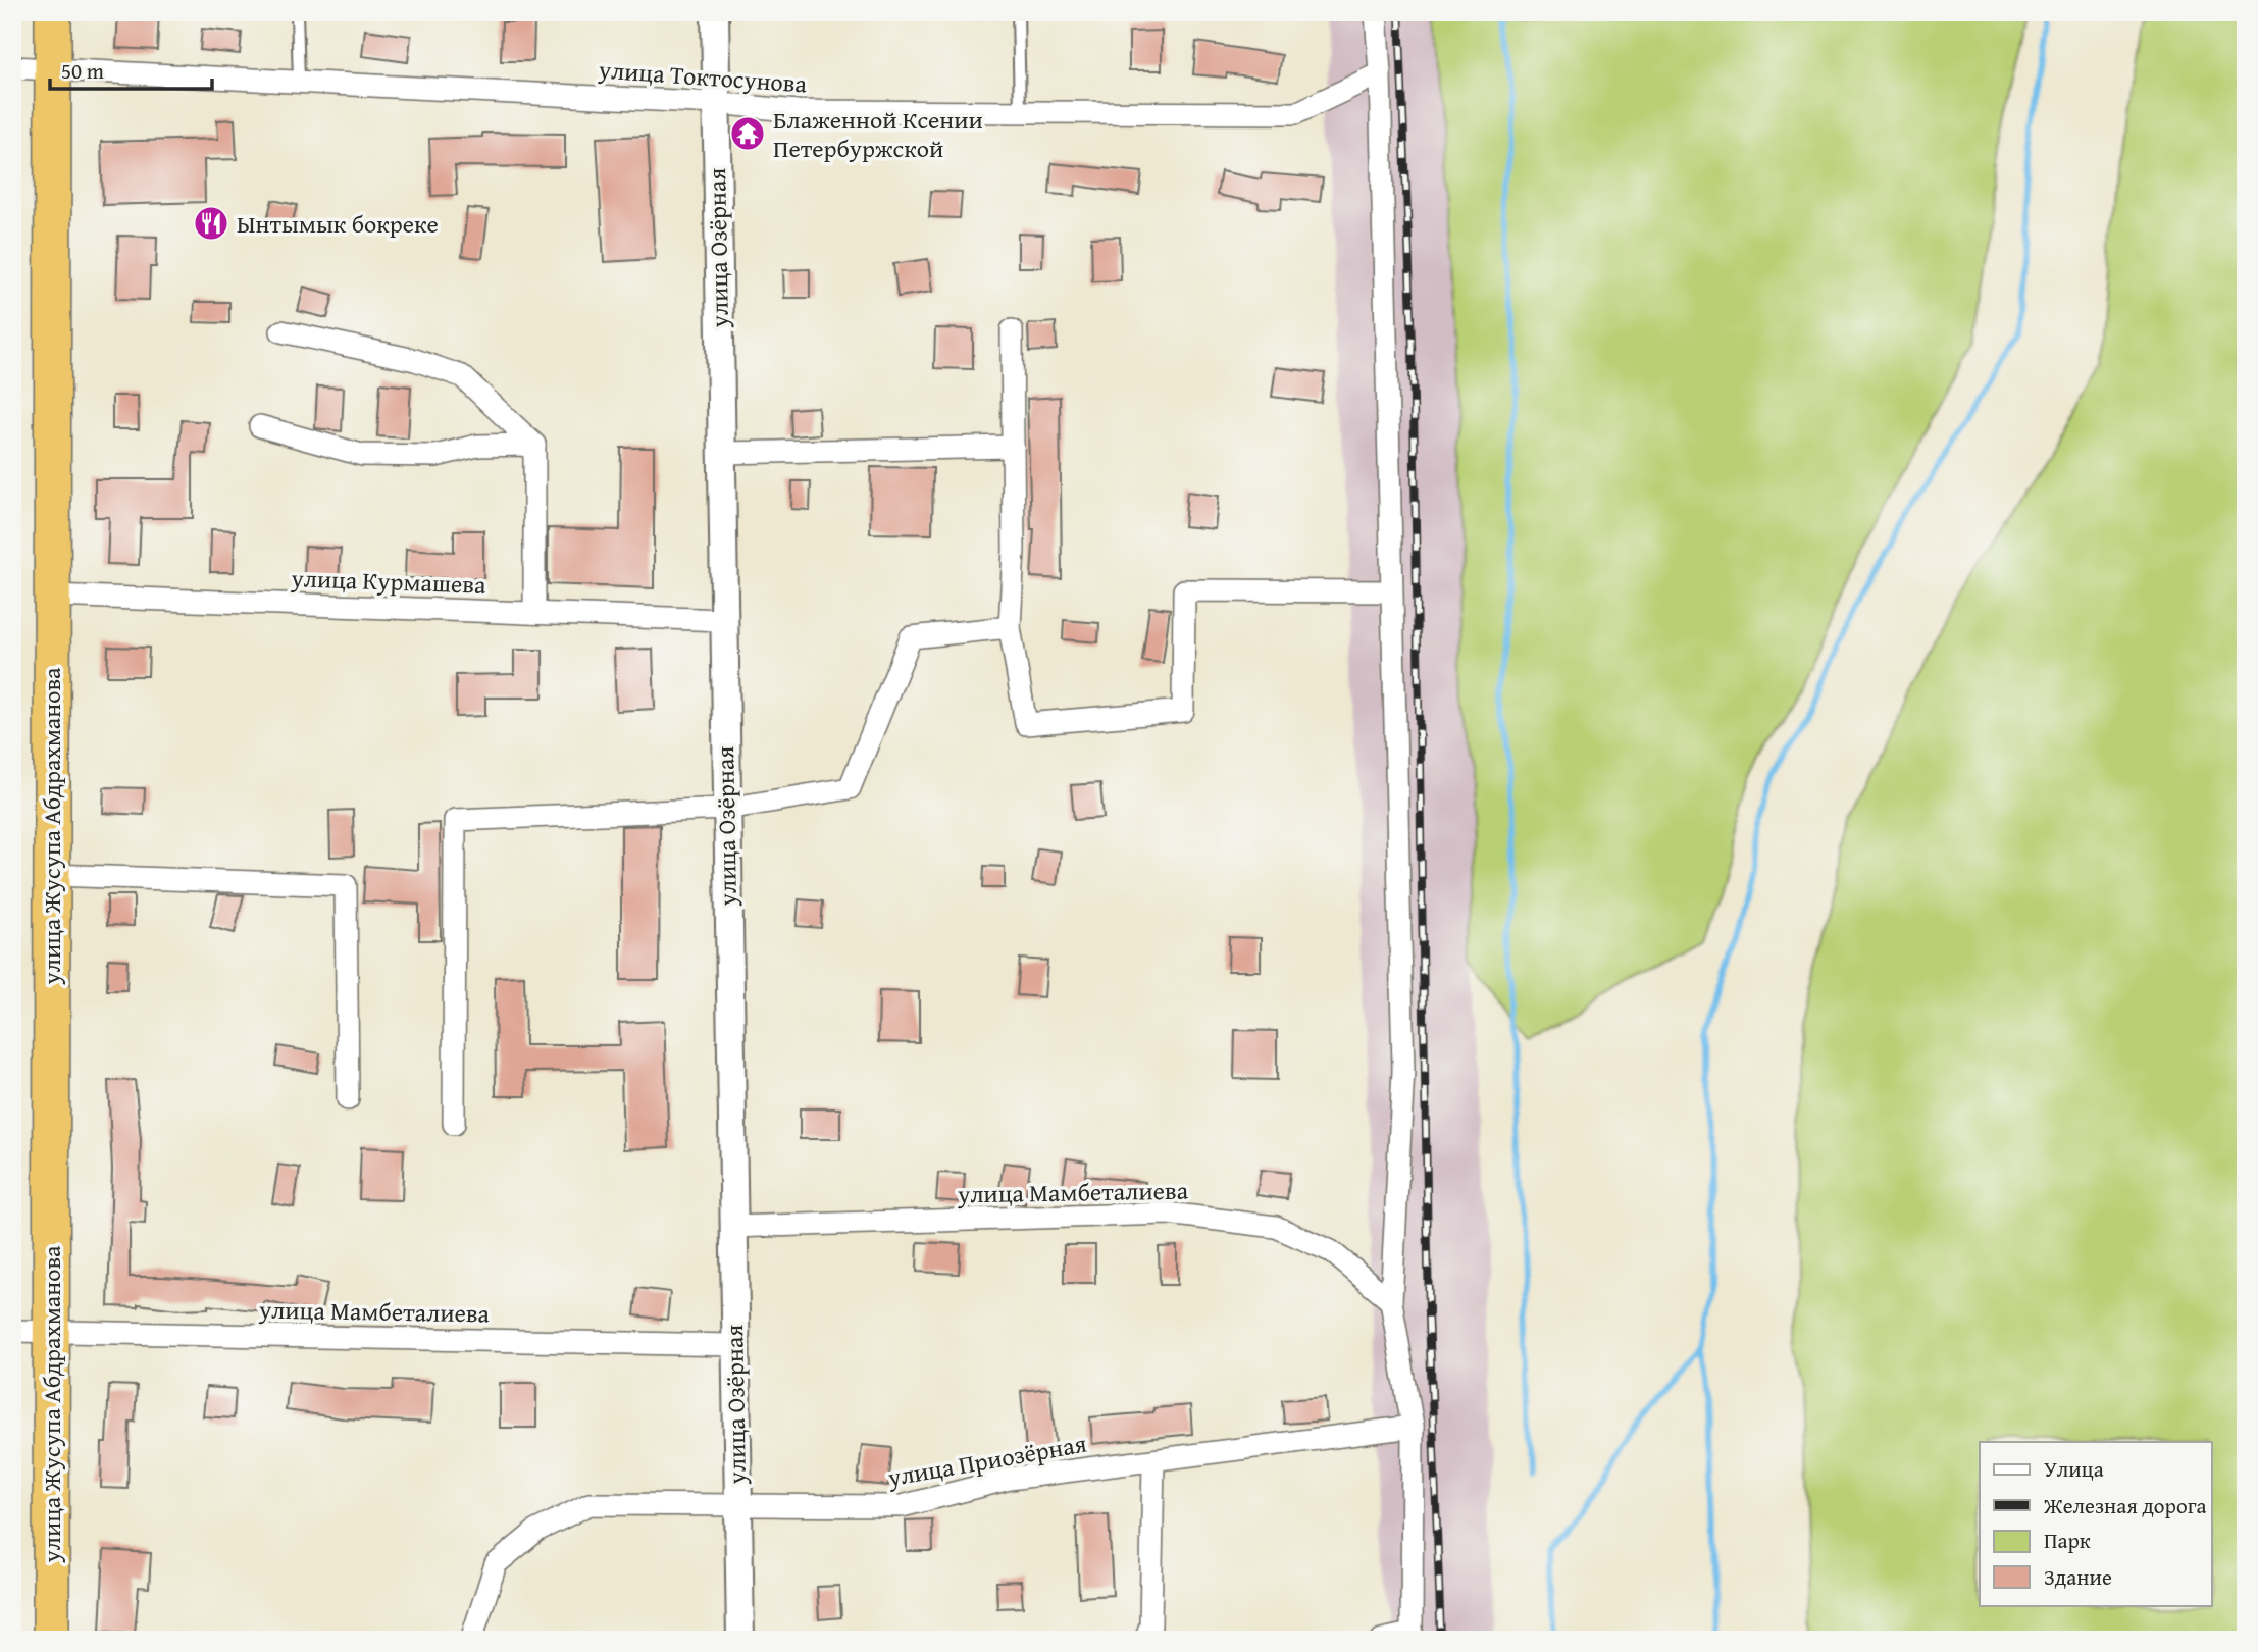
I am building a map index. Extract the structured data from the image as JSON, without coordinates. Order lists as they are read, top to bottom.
{
  "streets": {
    "highway": ["улица Жусупа Абдрахманова"],
    "street": [
      "улица Токтосунова",
      "улица Озёрная",
      "улица Курмашева",
      "улица Мамбеталиева",
      "улица Приозёрная"
    ]
  },
  "crossings": [
    ["улица Токтосунова", "улица Озёрная"],
    ["улица Токтосунова", "улица Жусупа Абдрахманова"],
    ["улица Озёрная", "улица Курмашева"],
    ["улица Озёрная", "улица Мамбеталиева"],
    ["улица Озёрная", "улица Приозёрная"],
    ["улица Курмашева", "улица Жусупа Абдрахманова"],
    ["улица Жусупа Абдрахманова", "улица Мамбеталиева"]
  ],
  "places": {
    "temple": ["Блаженной Ксении Петербуржской"],
    "restaurant": ["Ынтымык бокреке"]
  },
  "legend": [
    "Улица",
    "Железная дорога",
    "Парк",
    "Здание"
  ],
  "scale_bar": "50 m"
}
